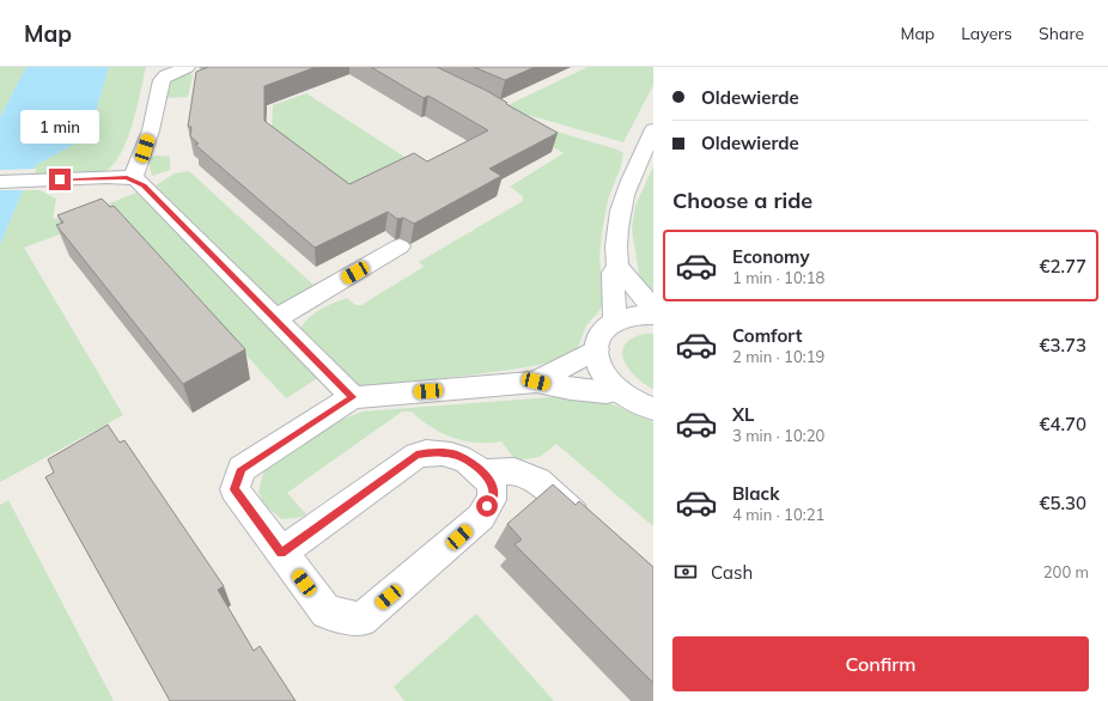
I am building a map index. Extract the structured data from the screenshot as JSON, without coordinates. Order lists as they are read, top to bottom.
{
  "page": {
    "header": "Map",
    "nav": ["Map", "Layers", "Share"],
    "banner": ["Oldewierde", "Oldewierde"],
    "bubble": "1 min",
    "heading": "Choose a ride",
    "list": [
      {
        "name": "Economy",
        "note": "1 min · 10:18",
        "value": "€2.77"
      },
      {
        "name": "Comfort",
        "note": "2 min · 10:19",
        "value": "€3.73"
      },
      {
        "name": "XL",
        "note": "3 min · 10:20",
        "value": "€4.70"
      },
      {
        "name": "Black",
        "note": "4 min · 10:21",
        "value": "€5.30"
      }
    ],
    "pay": ["Cash", "200 m"],
    "buttons": "Confirm"
  }
}
